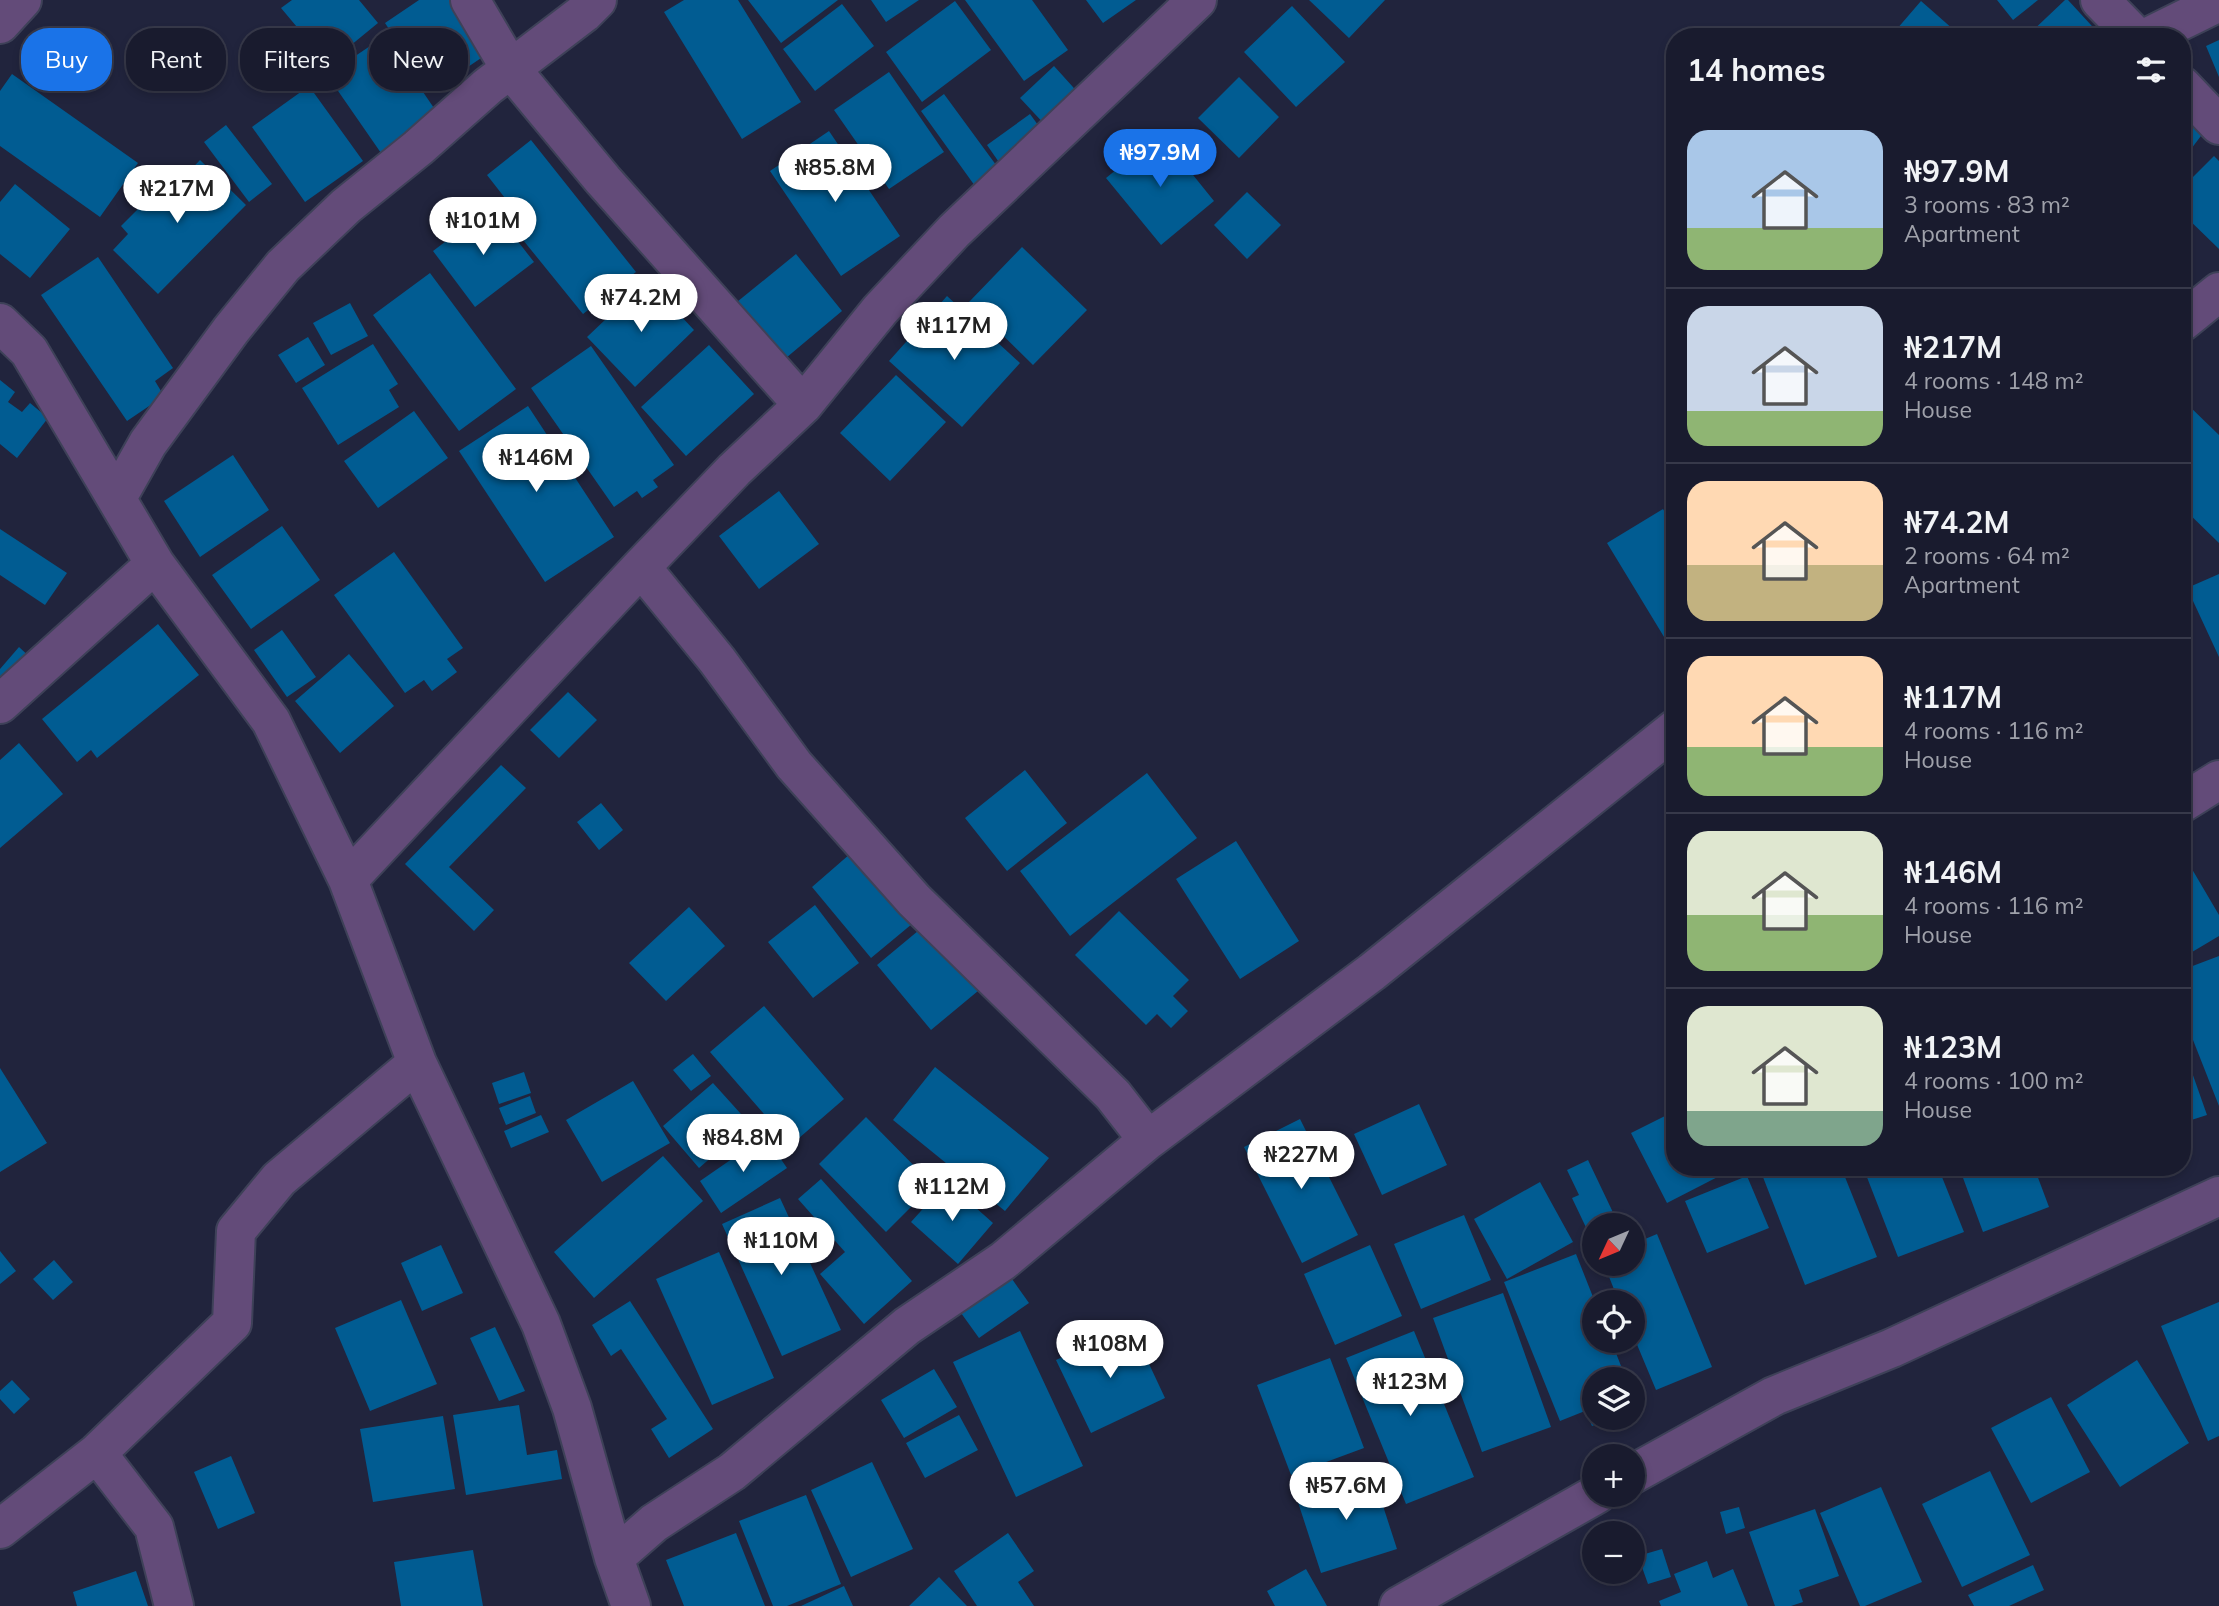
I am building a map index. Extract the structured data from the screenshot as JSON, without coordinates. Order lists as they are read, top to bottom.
{
  "north": "bottom left",
  "page": {
    "chip": [
      "Buy",
      "Rent",
      "Filters",
      "New"
    ],
    "heading": "14 homes",
    "list": [
      {
        "name": "₦97.9M",
        "note": "3 rooms · 83 m² · Apartment"
      },
      {
        "name": "₦217M",
        "note": "4 rooms · 148 m² · House"
      },
      {
        "name": "₦74.2M",
        "note": "2 rooms · 64 m² · Apartment"
      },
      {
        "name": "₦117M",
        "note": "4 rooms · 116 m² · House"
      },
      {
        "name": "₦146M",
        "note": "4 rooms · 116 m² · House"
      },
      {
        "name": "₦123M",
        "note": "4 rooms · 100 m² · House"
      }
    ],
    "price": [
      "₦97.9M",
      "₦85.8M",
      "₦217M",
      "₦101M",
      "₦74.2M",
      "₦117M",
      "₦146M",
      "₦84.8M",
      "₦227M",
      "₦112M",
      "₦110M",
      "₦108M",
      "₦123M",
      "₦57.6M"
    ],
    "map_buttons": ["+", "−"]
  }
}
